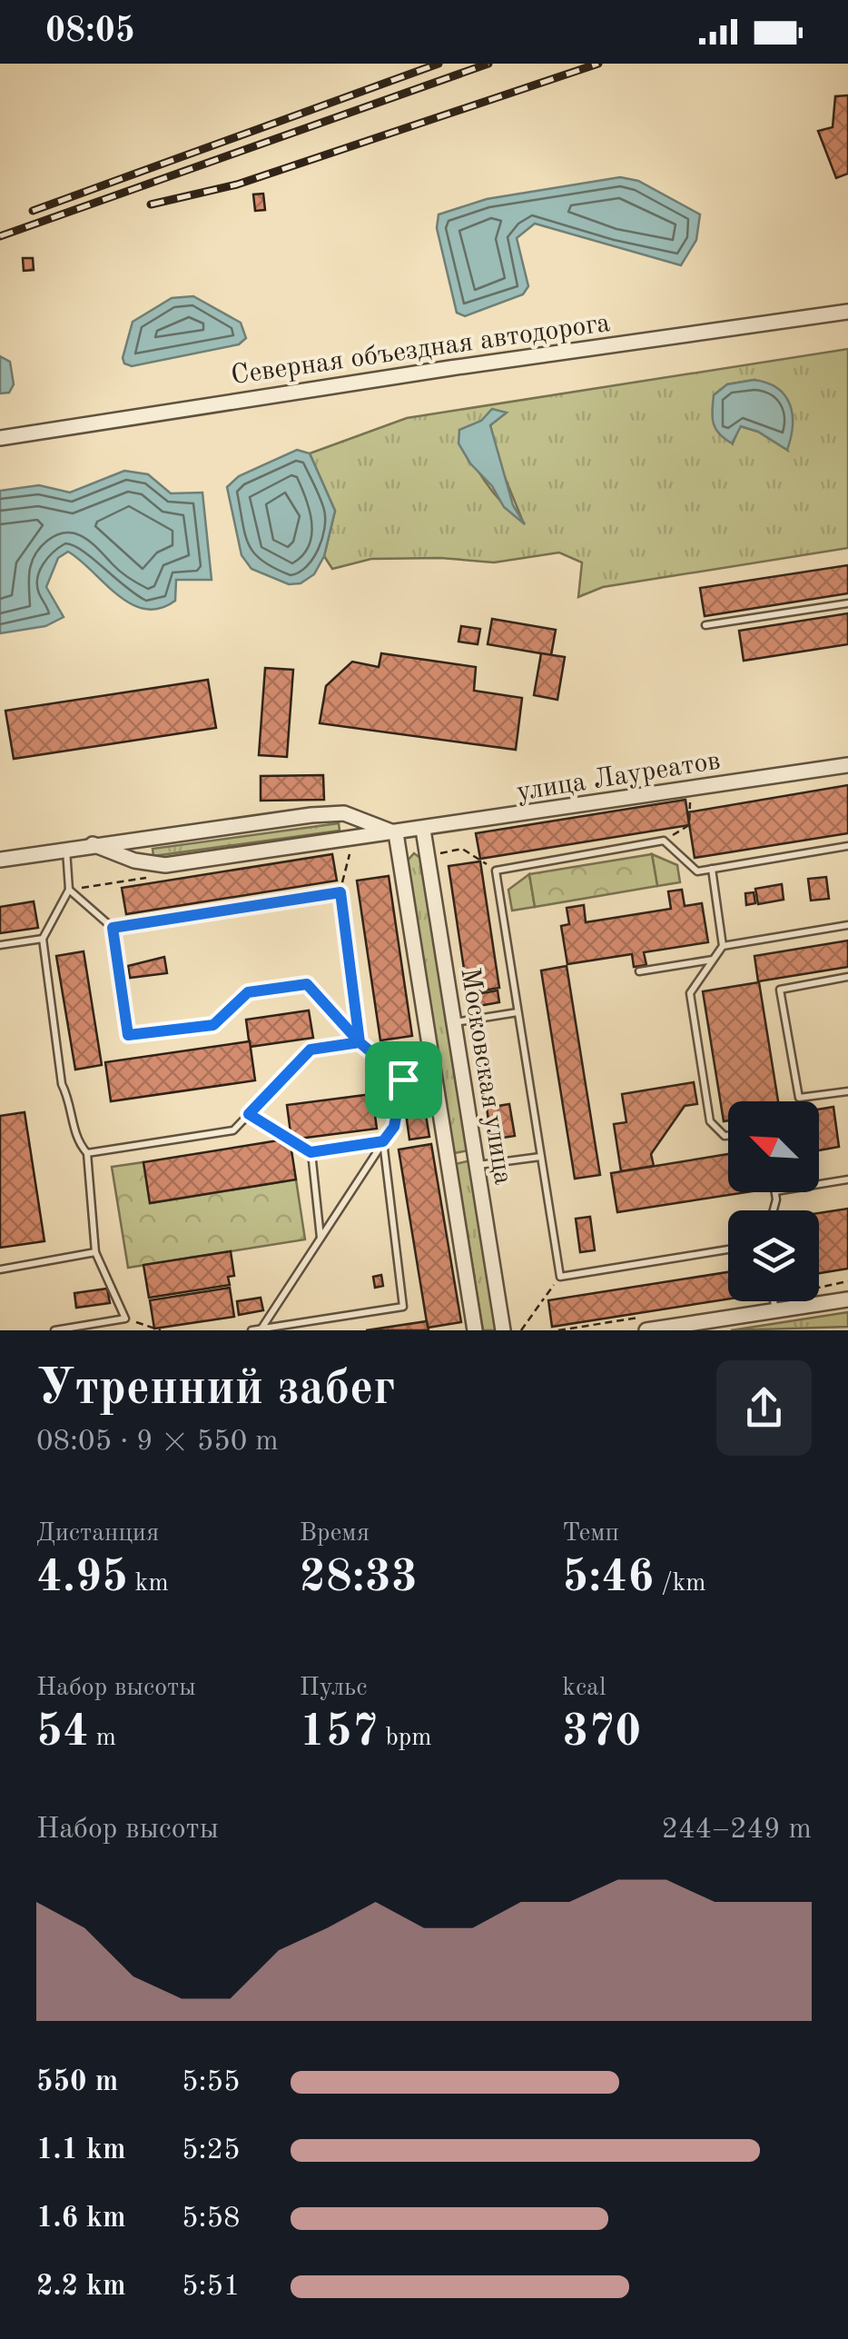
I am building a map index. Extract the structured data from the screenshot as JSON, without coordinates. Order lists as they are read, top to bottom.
{
  "streets": {
    "street": ["Северная объездная автодорога", "улица Лауреатов", "Московская улица"]
  },
  "crossings": [
    ["улица Лауреатов", "Московская улица"]
  ],
  "north": "top left",
  "page": {
    "status": "08:05",
    "heading": ["Утренний забег", "08:05 · 9 × 550 m"],
    "stats": [
      ["Дистанция", "4.95 km"],
      ["Время", "28:33"],
      ["Темп", "5:46 /km"],
      ["Набор высоты", "54 m"],
      ["Пульс", "157 bpm"],
      ["kcal", "370"]
    ],
    "chart": ["Набор высоты", "244–249 m"],
    "list": [
      {
        "name": "550 m",
        "note": "5:55"
      },
      {
        "name": "1.1 km",
        "note": "5:25"
      },
      {
        "name": "1.6 km",
        "note": "5:58"
      },
      {
        "name": "2.2 km",
        "note": "5:51"
      }
    ]
  }
}
